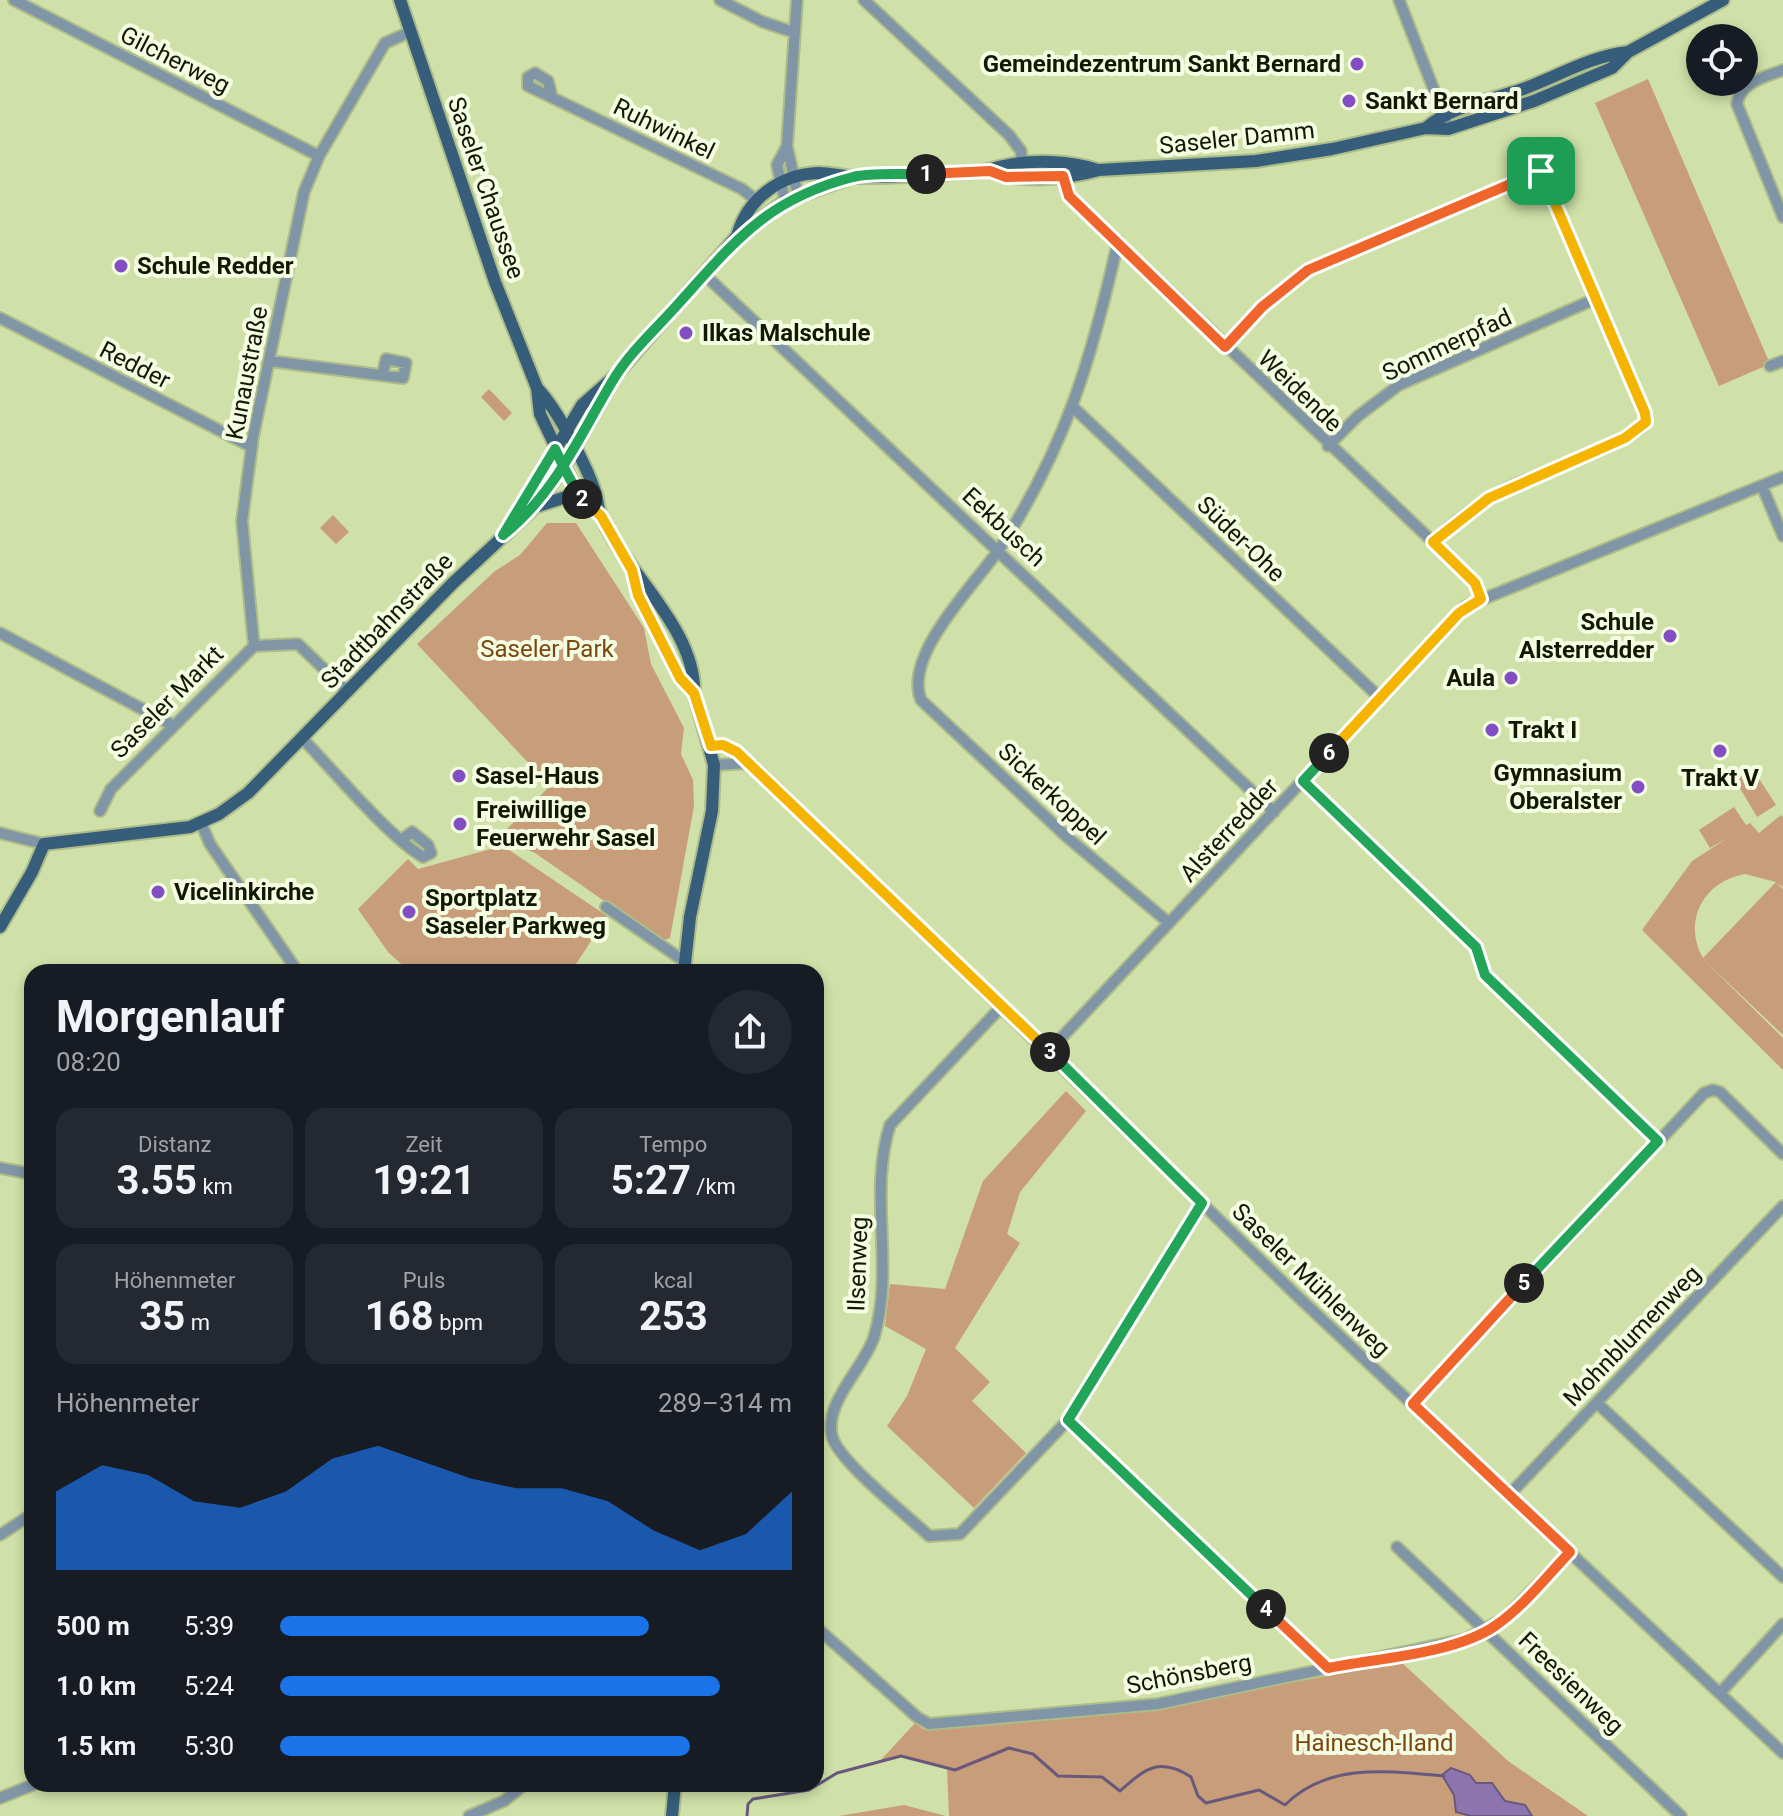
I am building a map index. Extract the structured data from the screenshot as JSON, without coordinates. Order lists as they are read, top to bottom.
{
  "streets": {
    "main road": ["Saseler Damm", "Saseler Chaussee", "Stadtbahnstraße"],
    "street": [
      "Gilcherweg",
      "Ruhwinkel",
      "Sommerpfad",
      "Redder",
      "Kunaustraße",
      "Weidende",
      "Eekbusch",
      "Süder-Ohe",
      "Saseler Markt",
      "Sickerkoppel",
      "Alsterredder",
      "Ilsenweg",
      "Saseler Mühlenweg",
      "Mohnblumenweg",
      "Schönsberg",
      "Freesienweg"
    ]
  },
  "crossings": [
    ["Gilcherweg", "Kunaustraße"],
    ["Ruhwinkel", "Stadtbahnstraße"],
    ["Saseler Damm", "Weidende"],
    ["Saseler Damm", "Stadtbahnstraße"],
    ["Saseler Chaussee", "Kunaustraße"],
    ["Saseler Chaussee", "Stadtbahnstraße"],
    ["Saseler Chaussee", "Saseler Mühlenweg"],
    ["Sommerpfad", "Weidende"],
    ["Redder", "Kunaustraße"],
    ["Kunaustraße", "Saseler Markt"],
    ["Weidende", "Alsterredder"],
    ["Eekbusch", "Stadtbahnstraße"],
    ["Eekbusch", "Sickerkoppel"],
    ["Eekbusch", "Alsterredder"],
    ["Süder-Ohe", "Alsterredder"],
    ["Sickerkoppel", "Alsterredder"],
    ["Alsterredder", "Saseler Mühlenweg"],
    ["Ilsenweg", "Saseler Mühlenweg"],
    ["Saseler Mühlenweg", "Mohnblumenweg"],
    ["Saseler Mühlenweg", "Schönsberg"],
    ["Schönsberg", "Freesienweg"]
  ],
  "parks": ["Saseler Park", "Hainesch-Iland"],
  "places": [
    "Gemeindezentrum Sankt Bernard",
    "Sankt Bernard",
    "Schule Redder",
    "Ilkas Malschule",
    "Schule Alsterredder",
    "Aula",
    "Trakt I",
    "Trakt V",
    "Sasel-Haus",
    "Gymnasium Oberalster",
    "Freiwillige Feuerwehr Sasel",
    "Vicelinkirche",
    "Sportplatz Saseler Parkweg"
  ],
  "page": {
    "pins": [
      "1",
      "2",
      "6",
      "3",
      "5",
      "4"
    ],
    "heading": ["Morgenlauf", "08:20"],
    "stats": [
      ["Distanz", "3.55 km"],
      ["Zeit", "19:21"],
      ["Tempo", "5:27 /km"],
      ["Höhenmeter", "35 m"],
      ["Puls", "168 bpm"],
      ["kcal", "253"]
    ],
    "chart": ["Höhenmeter", "289–314 m"],
    "list": [
      {
        "name": "500 m",
        "note": "5:39"
      },
      {
        "name": "1.0 km",
        "note": "5:24"
      },
      {
        "name": "1.5 km",
        "note": "5:30"
      }
    ]
  }
}
